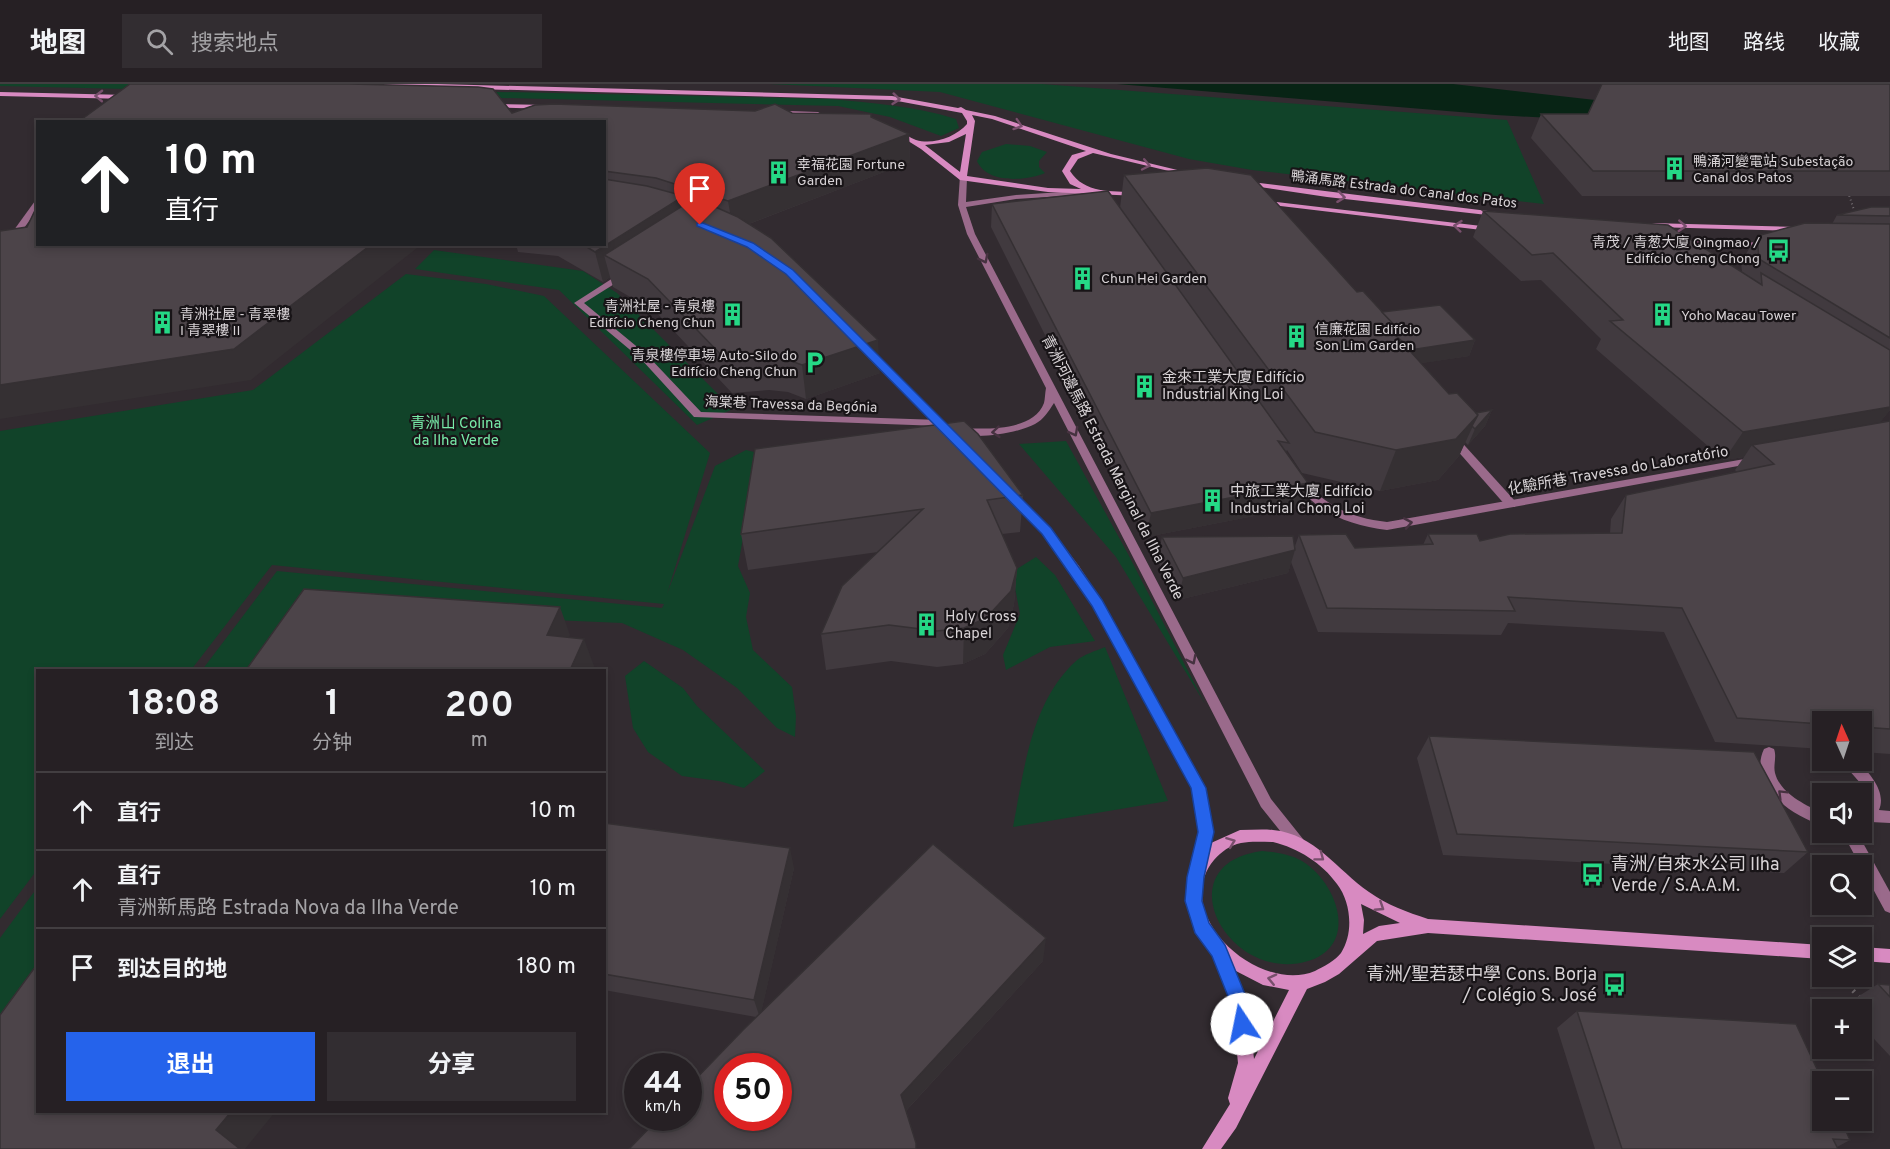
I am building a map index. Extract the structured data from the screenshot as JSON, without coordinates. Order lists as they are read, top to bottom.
{
  "streets": {
    "main road": ["鴨涌馬路 Estrada do Canal dos Patos"],
    "street": ["海棠巷 Travessa da Begónia", "青洲河邊馬路 Estrada Marginal da Ilha Verde", "化驗所巷 Travessa do Laboratório"]
  },
  "one_way": ["化驗所巷 Travessa do Laboratório"],
  "parks": ["青洲山 Colina da Ilha Verde"],
  "places": {
    "building": [
      "鴨涌河變電站 Subestação Canal dos Patos",
      "幸福花園 Fortune Garden",
      "Chun Hei Garden",
      "青洲社屋 - 青泉樓 Edifício Cheng Chun",
      "Yoho Macau Tower",
      "青洲社屋 - 青翠樓 I 青翠樓 II",
      "信廉花園 Edifício Son Lim Garden",
      "金來工業大廈 Edifício Industrial King Loi",
      "中旅工業大廈 Edifício Industrial Chong Loi",
      "Holy Cross Chapel"
    ],
    "bus stop": ["青茂 / 青葱大廈 Qingmao / Edifício Cheng Chong", "青洲/自來水公司 Ilha Verde / S.A.A.M.", "青洲/聖若瑟中學 Cons. Borja / Colégio S. José"],
    "parking": ["青泉樓停車場 Auto-Silo do Edifício Cheng Chun"]
  },
  "north": "top",
  "page": {
    "header": "地图",
    "search": "搜索地点",
    "nav": ["地图", "路线", "收藏"],
    "turn": ["10 m", "直行"],
    "eta": [
      "18:08",
      "到达",
      "1",
      "分钟",
      "200",
      "m"
    ],
    "map_buttons": ["+", "−"],
    "list": [
      {
        "name": "直行",
        "value": "10 m"
      },
      {
        "name": "直行",
        "note": "青洲新馬路 Estrada Nova da Ilha Verde",
        "value": "10 m"
      },
      {
        "name": "到达目的地",
        "value": "180 m"
      }
    ],
    "buttons": ["退出", "分享"],
    "speed": "44 km/h",
    "limit": "50"
  }
}
